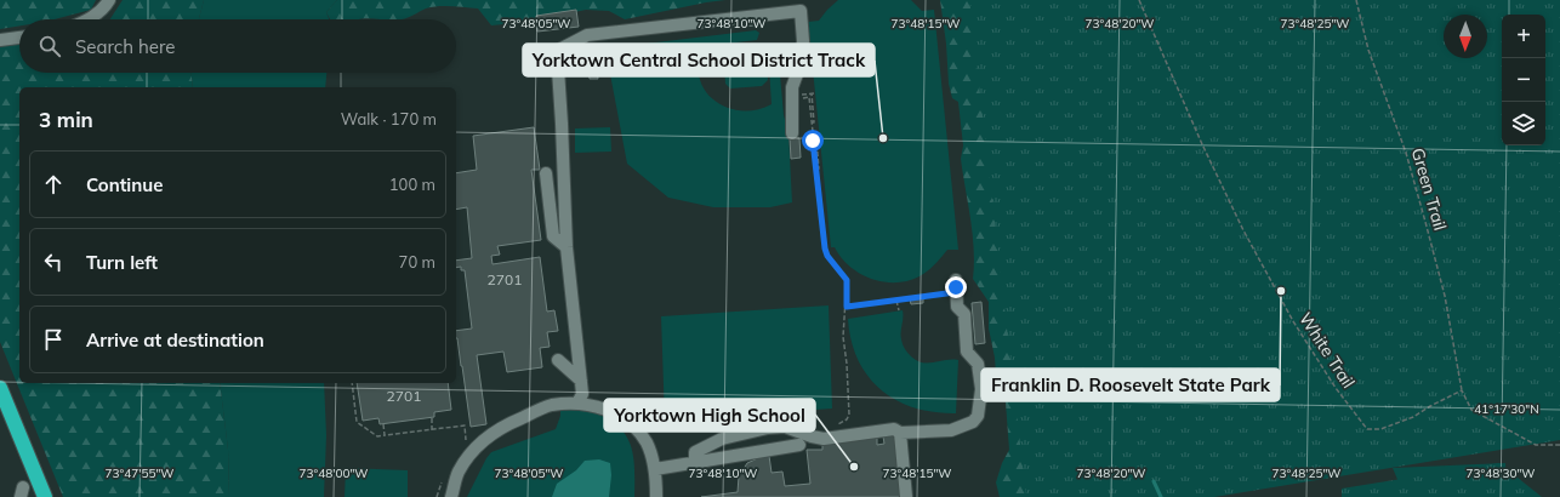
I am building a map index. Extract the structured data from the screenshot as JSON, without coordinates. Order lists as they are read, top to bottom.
{
  "streets": {
    "path": ["Green Trail", "White Trail"]
  },
  "crossings": [
    ["Green Trail", "White Trail"]
  ],
  "places": ["Yorktown Central School District Track", "Franklin D. Roosevelt State Park", "Yorktown High School"],
  "house_numbers": ["2701", "2701"],
  "north": "bottom",
  "page": {
    "map_buttons": ["+", "−"],
    "search": "Search here",
    "heading": ["3 min", "Walk · 170 m"],
    "list": [
      ["Continue", "100 m"],
      ["Turn left", "70 m"],
      "Arrive at destination"
    ]
  },
  "coordinates": [
    "73°48'05\"W",
    "73°48'10\"W",
    "73°48'15\"W",
    "73°48'20\"W",
    "73°48'25\"W",
    "41°17'30\"N",
    "73°47'55\"W",
    "73°48'00\"W",
    "73°48'30\"W"
  ]
}
